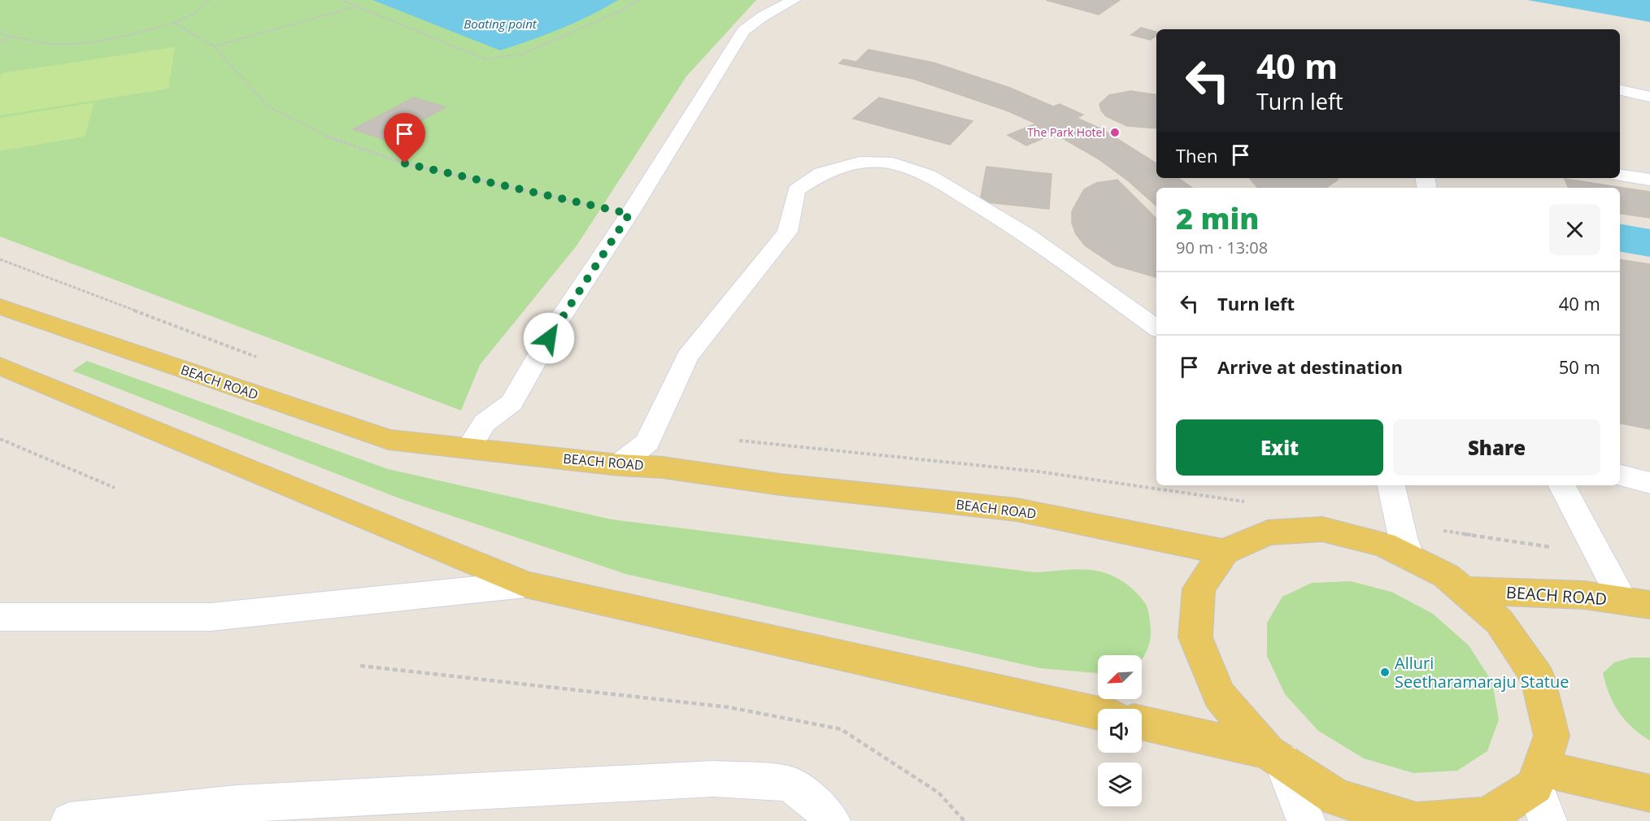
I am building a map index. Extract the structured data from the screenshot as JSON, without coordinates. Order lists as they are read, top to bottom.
{
  "streets": {
    "main road": ["BEACH ROAD"]
  },
  "water": ["Boating point"],
  "places": ["The Park Hotel", "Alluri Seetharamaraju Statue"],
  "north": "bottom left",
  "page": {
    "turn": ["40 m", "Turn left"],
    "then": "Then",
    "heading": ["2 min", "90 m · 13:08"],
    "list": [
      {
        "name": "Turn left",
        "value": "40 m"
      },
      {
        "name": "Arrive at destination",
        "value": "50 m"
      }
    ],
    "buttons": ["Exit", "Share"]
  }
}
